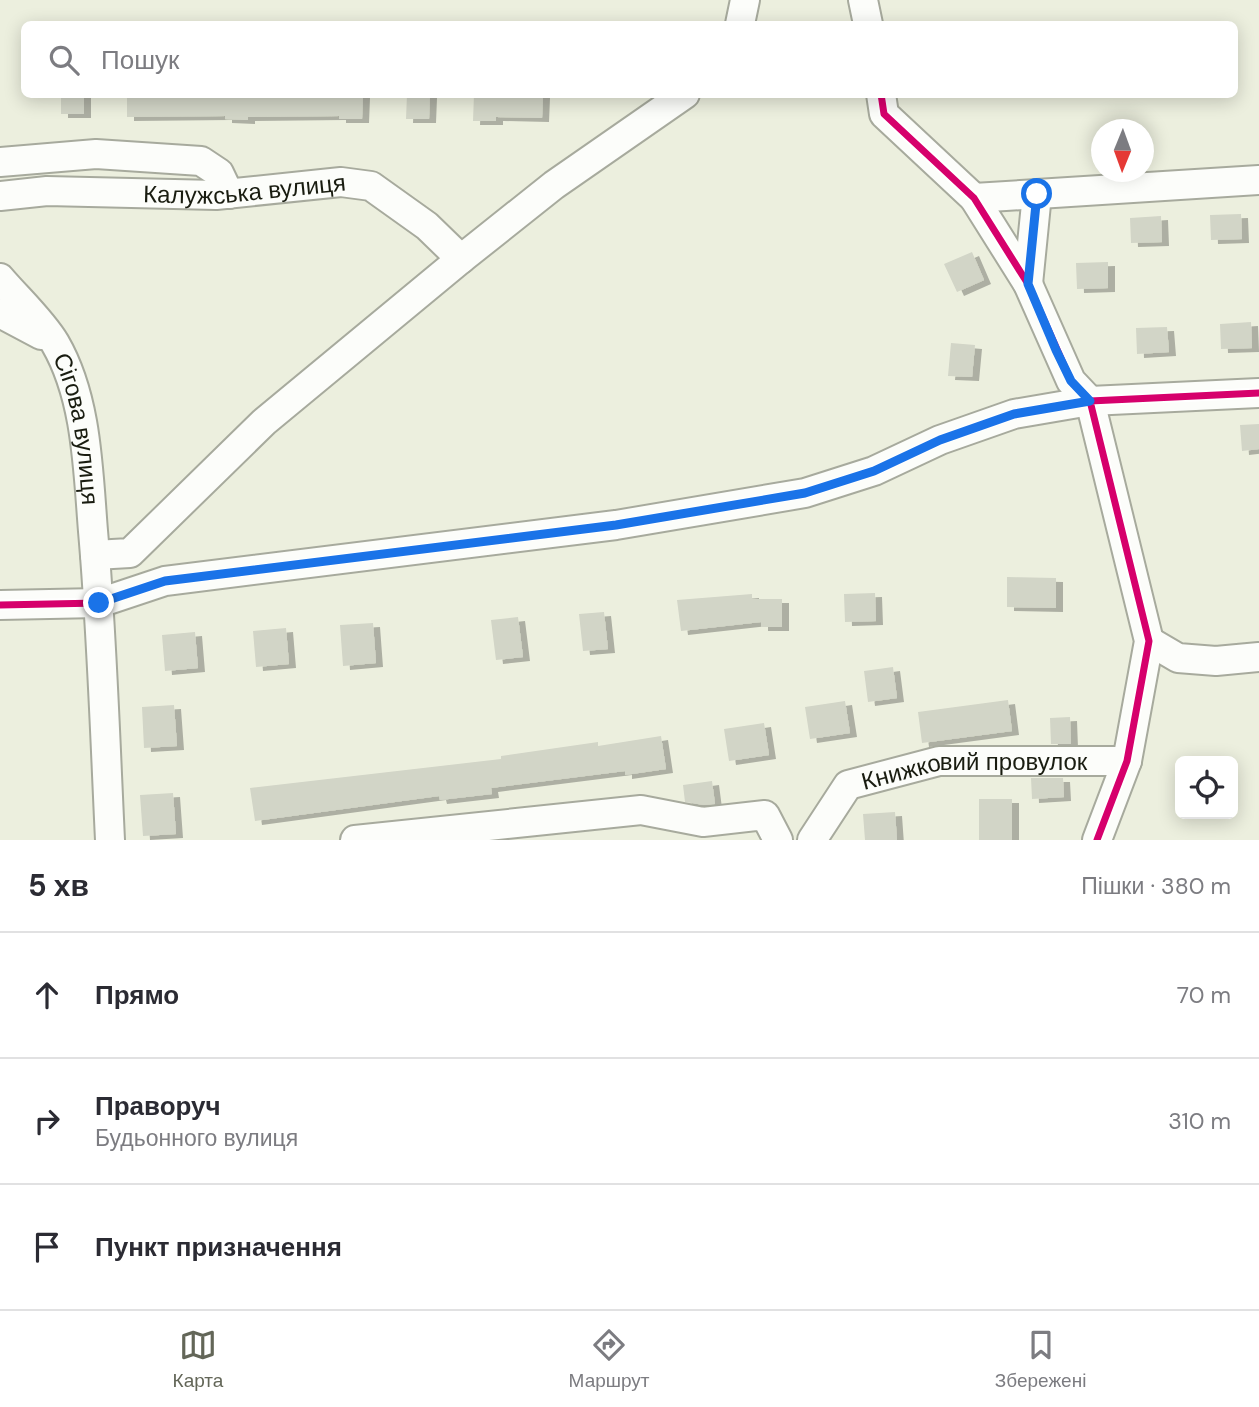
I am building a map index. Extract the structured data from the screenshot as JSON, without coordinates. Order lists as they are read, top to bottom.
{
  "streets": {
    "street": ["Калужська вулиця", "Сігова вулиця", "Книжковий провулок"]
  },
  "north": "bottom",
  "page": {
    "search": "Пошук",
    "heading": ["5 хв", "Пішки · 380 m"],
    "list": [
      ["Прямо", "70 m"],
      ["Праворуч", "Будьонного вулиця", "310 m"],
      "Пункт призначення"
    ],
    "nav": ["Карта", "Маршрут", "Збережені"]
  }
}
